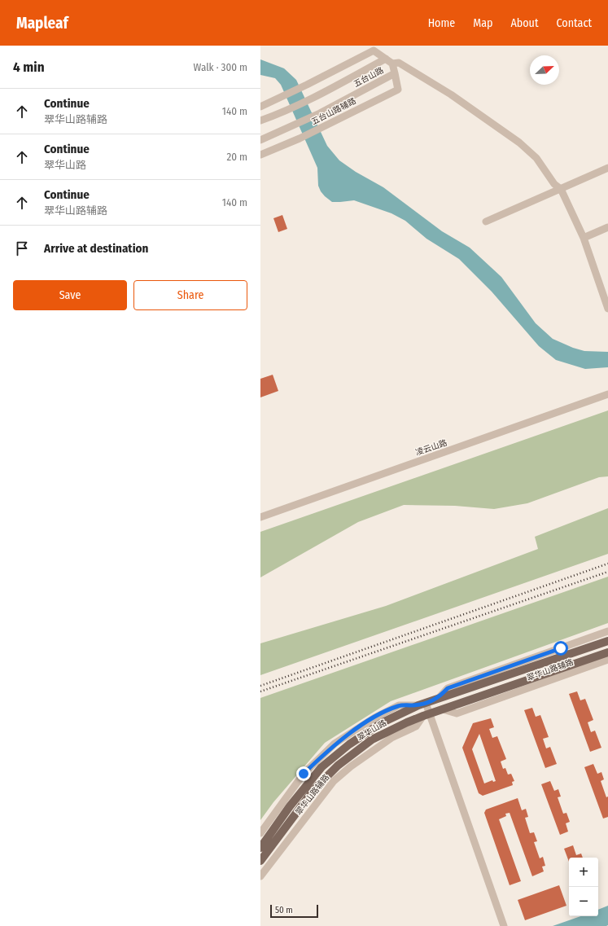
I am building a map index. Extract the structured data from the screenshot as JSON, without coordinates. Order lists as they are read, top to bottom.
{
  "streets": {
    "main road": ["翠华山路"],
    "street": [
      "五台山路",
      "五台山路辅路",
      "凌云山路",
      "翠华山路辅路"
    ]
  },
  "crossings": [
    ["五台山路", "五台山路辅路"],
    ["翠华山路辅路", "翠华山路"]
  ],
  "scale_bar": "50 m",
  "north": "top right",
  "page": {
    "header": "Mapleaf",
    "nav": [
      "Home",
      "Map",
      "About",
      "Contact"
    ],
    "heading": ["4 min", "Walk · 300 m"],
    "list": [
      ["Continue", "翠华山路辅路", "140 m"],
      ["Continue", "翠华山路", "20 m"],
      ["Continue", "翠华山路辅路", "140 m"],
      "Arrive at destination"
    ],
    "buttons": ["Save", "Share"],
    "map_buttons": ["+", "−"],
    "scale": "50 m"
  }
}
